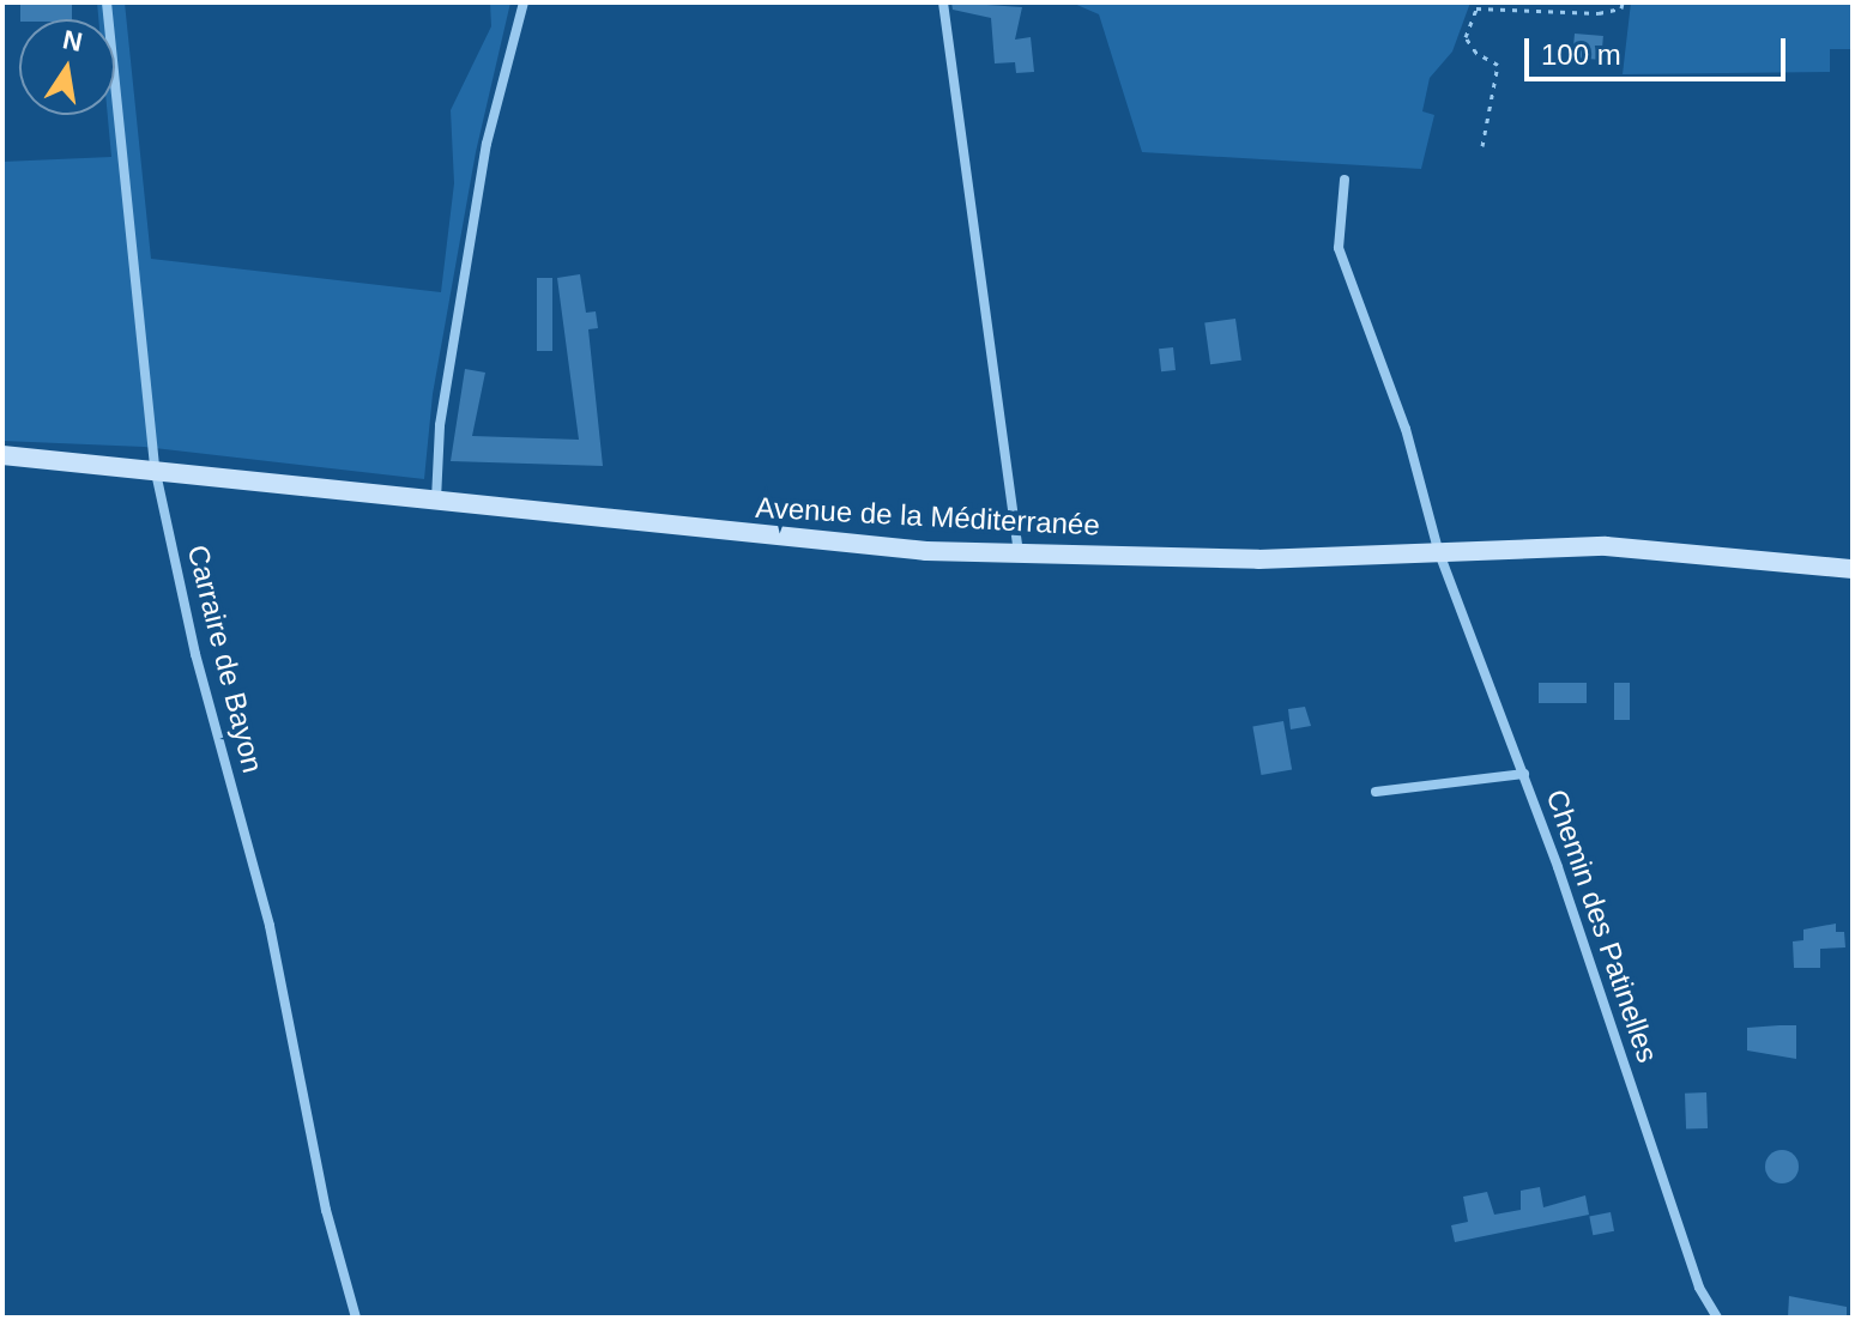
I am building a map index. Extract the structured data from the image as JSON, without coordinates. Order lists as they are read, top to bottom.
{
  "streets": {
    "main road": ["Avenue de la Méditerranée"],
    "street": ["Carraire de Bayon", "Chemin des Patinelles"]
  },
  "crossings": [
    ["Avenue de la Méditerranée", "Carraire de Bayon"],
    ["Avenue de la Méditerranée", "Chemin des Patinelles"]
  ],
  "scale_bar": "100 m",
  "north": "top"
}
